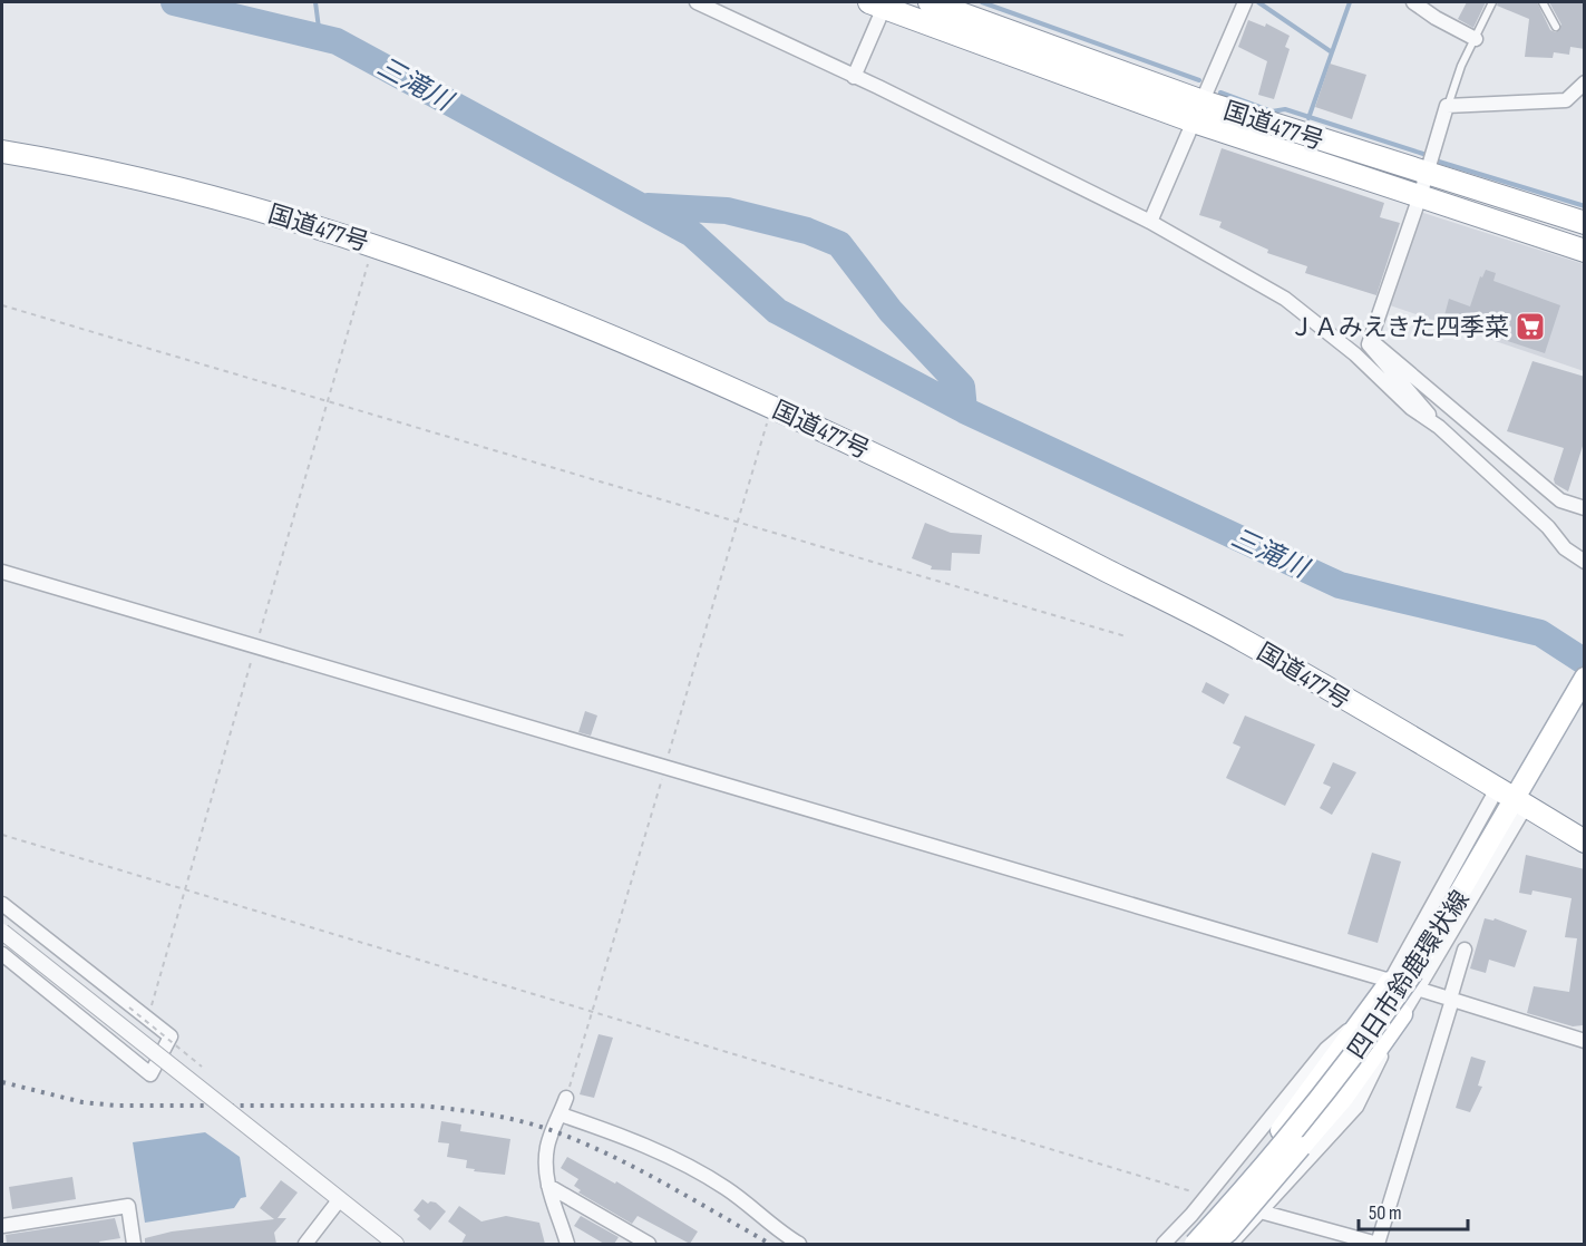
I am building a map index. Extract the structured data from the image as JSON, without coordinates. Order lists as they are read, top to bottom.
{
  "streets": {
    "highway": ["国道477号"],
    "main road": ["四日市鈴鹿環状線"]
  },
  "crossings": [
    ["国道477号", "四日市鈴鹿環状線"]
  ],
  "water": ["三滝川"],
  "places": {
    "supermarket": ["ＪＡみえきた四季菜"]
  },
  "scale_bar": "50 m"
}
